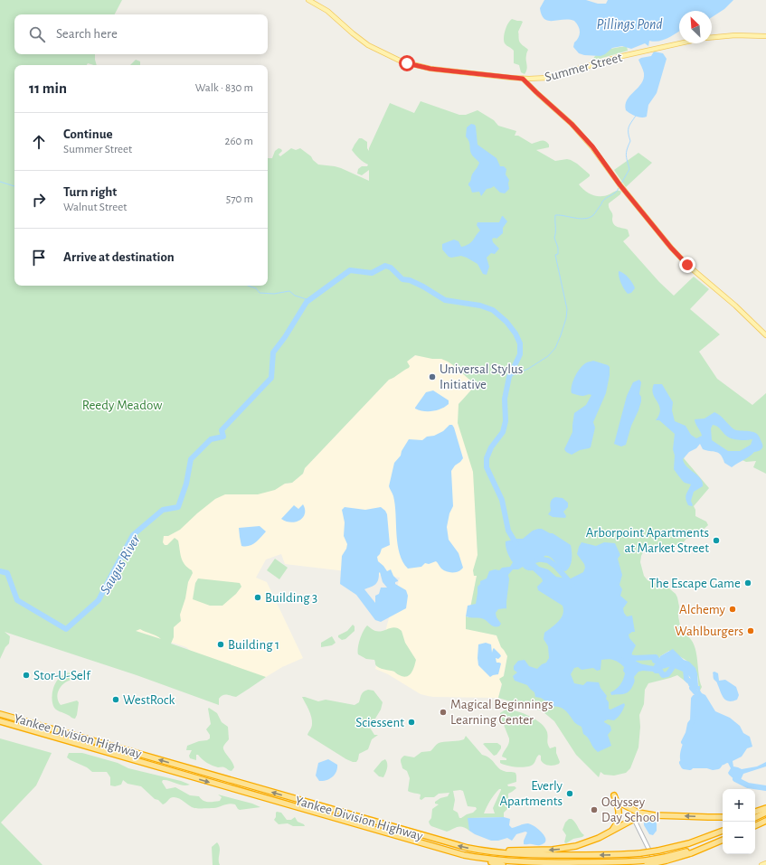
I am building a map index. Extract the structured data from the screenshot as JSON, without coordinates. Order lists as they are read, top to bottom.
{
  "streets": {
    "highway": ["Yankee Division Highway"],
    "main road": ["Summer Street"]
  },
  "water": ["Pillings Pond", "Saugus River"],
  "parks": ["Reedy Meadow"],
  "places": [
    "Universal Stylus Initiative",
    "Arborpoint Apartments at Market Street",
    "The Escape Game",
    "Building 3",
    "Alchemy",
    "Wahlburgers",
    "Building 1",
    "Stor-U-Self",
    "WestRock",
    "Magical Beginnings Learning Center",
    "Sciessent",
    "Everly Apartments",
    "Odyssey Day School"
  ],
  "north": "top left",
  "page": {
    "search": "Search here",
    "heading": ["11 min", "Walk · 830 m"],
    "list": [
      ["Continue", "Summer Street", "260 m"],
      ["Turn right", "Walnut Street", "570 m"],
      "Arrive at destination"
    ],
    "map_buttons": ["+", "−"]
  }
}
